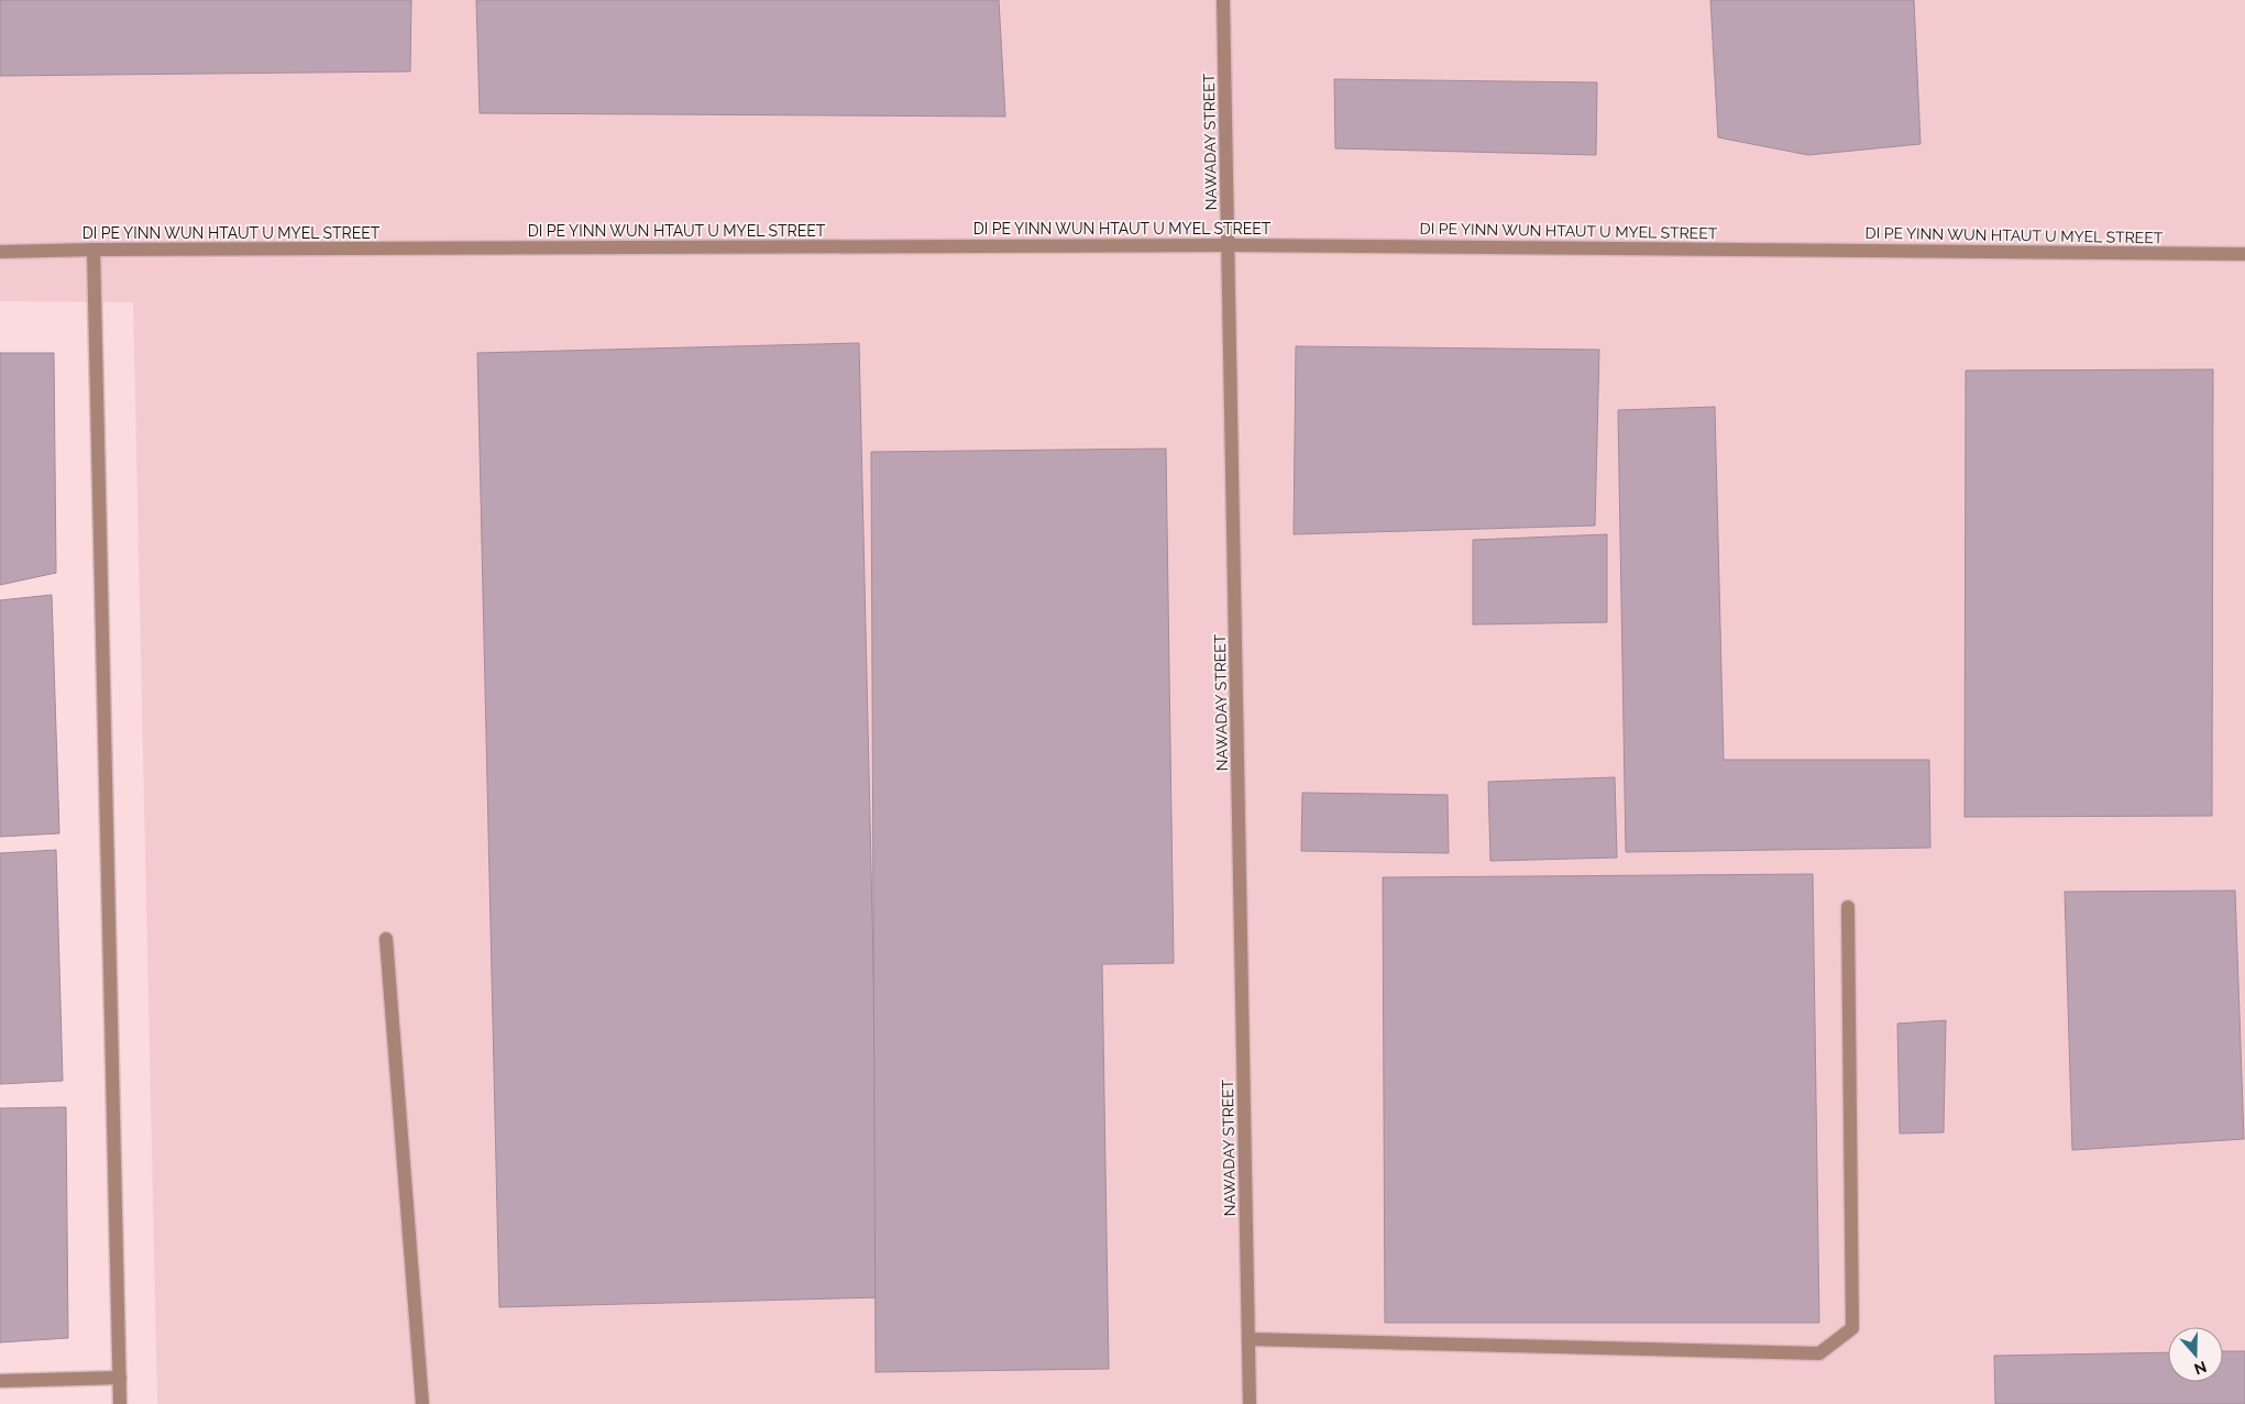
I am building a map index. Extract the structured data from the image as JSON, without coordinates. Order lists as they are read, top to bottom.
{
  "streets": {
    "street": ["NAWADAY STREET", "DI PE YINN WUN HTAUT U MYEL STREET"]
  },
  "crossings": [
    ["NAWADAY STREET", "DI PE YINN WUN HTAUT U MYEL STREET"]
  ],
  "north": "bottom"
}
